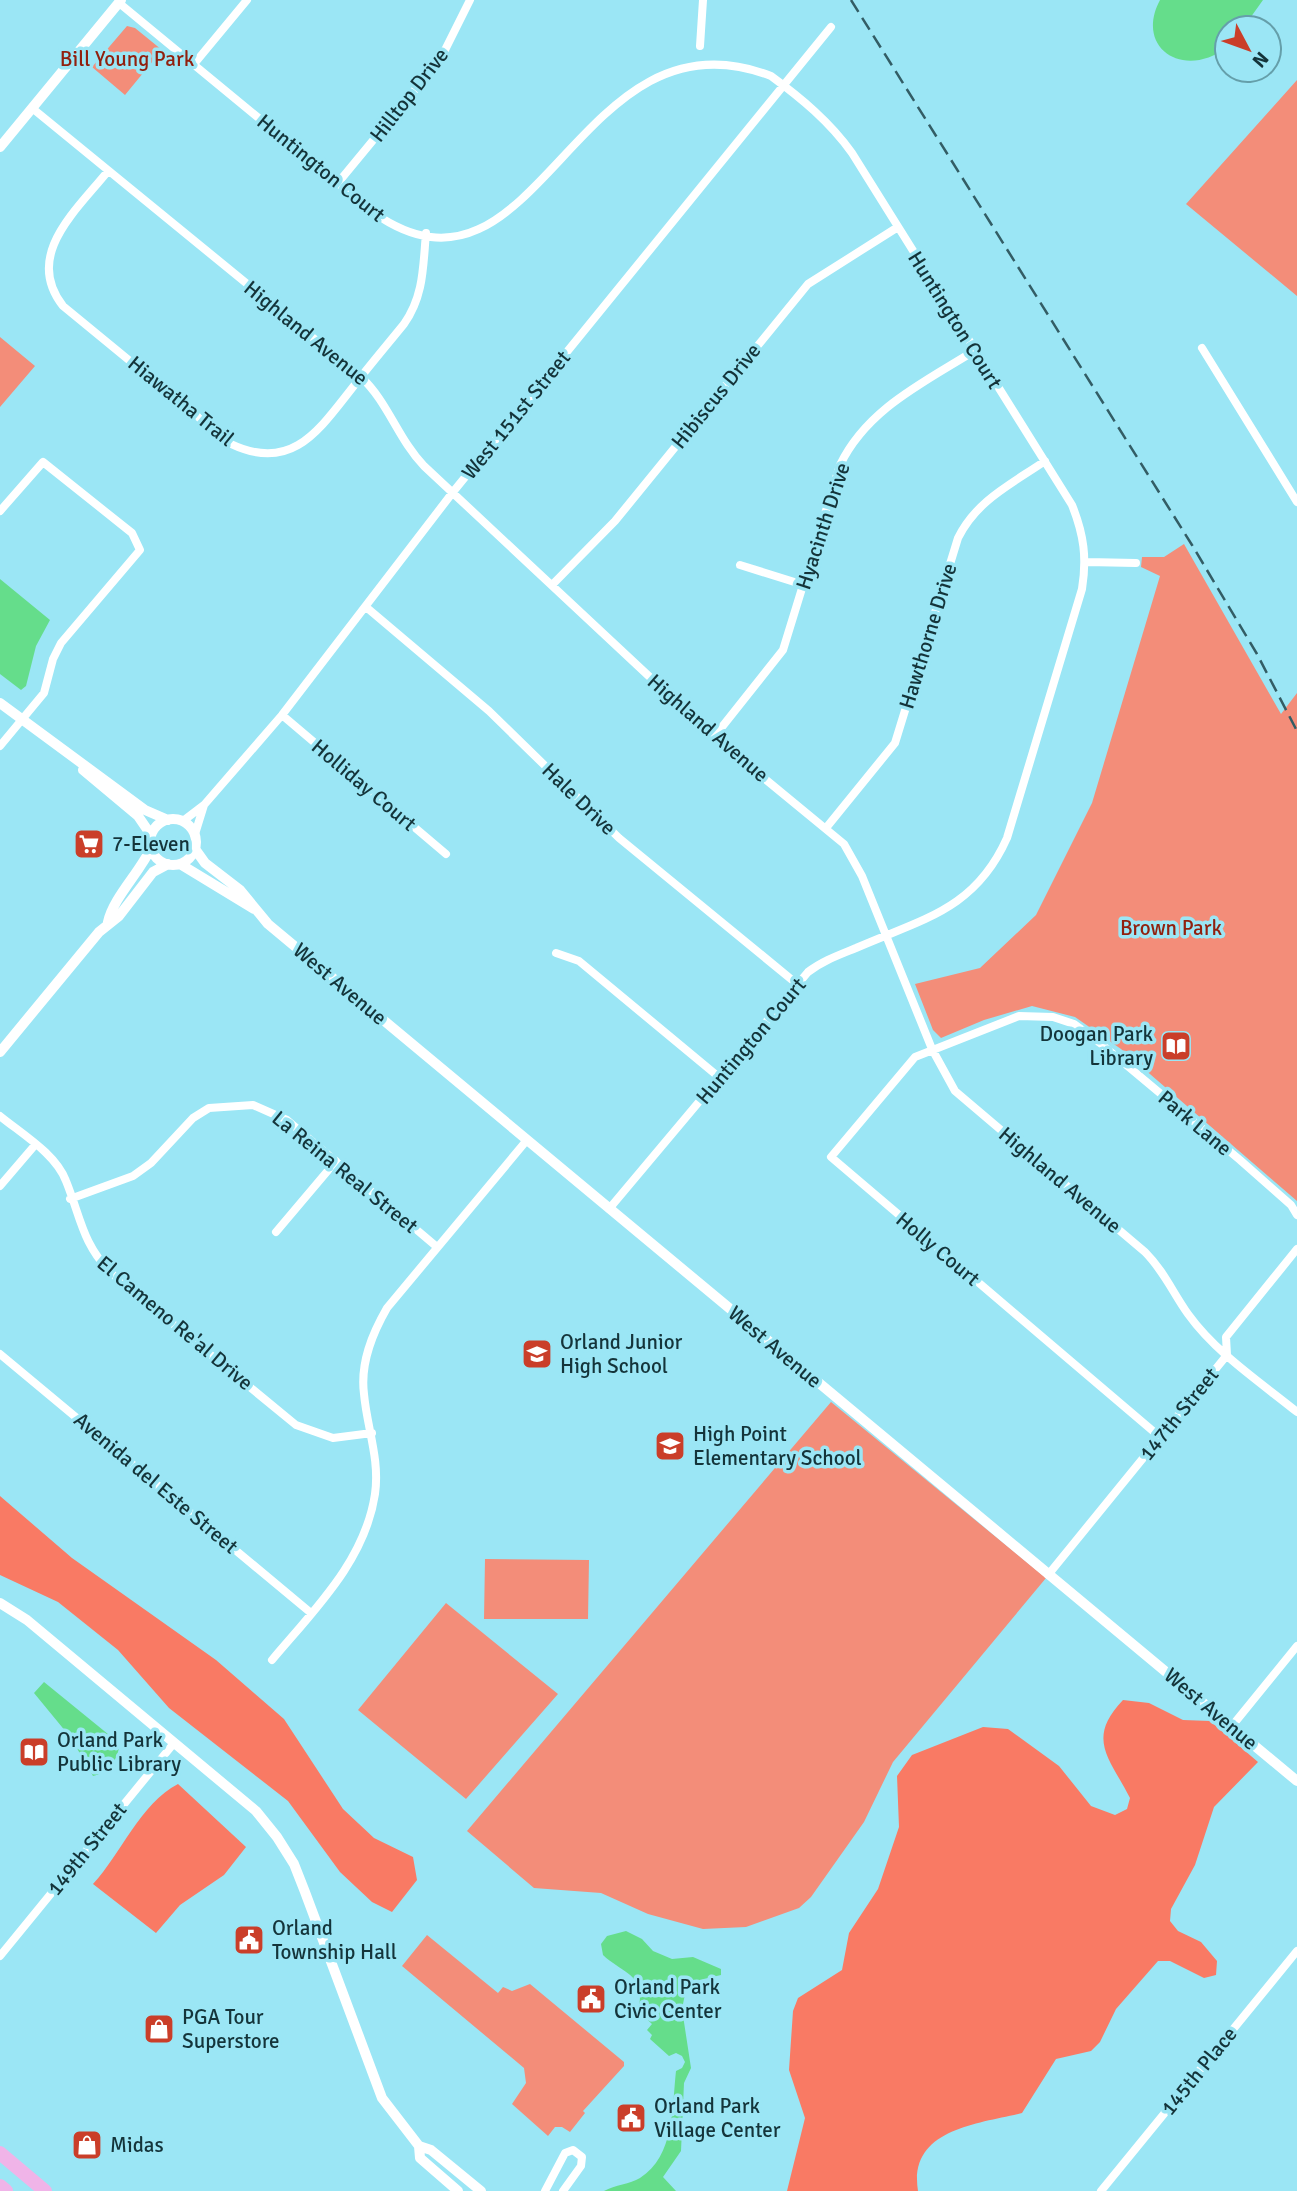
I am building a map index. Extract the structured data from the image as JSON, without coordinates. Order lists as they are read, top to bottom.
{
  "streets": {
    "street": [
      "Hilltop Drive",
      "Huntington Court",
      "Highland Avenue",
      "Hibiscus Drive",
      "Hiawatha Trail",
      "West 151st Street",
      "Hyacinth Drive",
      "Hawthorne Drive",
      "Holliday Court",
      "Hale Drive",
      "West Avenue",
      "Park Lane",
      "La Reina Real Street",
      "Holly Court",
      "El Cameno Re'al Drive",
      "147th Street",
      "Avenida del Este Street",
      "149th Street",
      "145th Place"
    ]
  },
  "crossings": [
    ["Hilltop Drive", "Huntington Court"],
    ["Huntington Court", "Highland Avenue"],
    ["Huntington Court", "Hibiscus Drive"],
    ["Huntington Court", "Hiawatha Trail"],
    ["Huntington Court", "West 151st Street"],
    ["Huntington Court", "Hyacinth Drive"],
    ["Huntington Court", "Hawthorne Drive"],
    ["Huntington Court", "Hale Drive"],
    ["Huntington Court", "West Avenue"],
    ["Highland Avenue", "Hibiscus Drive"],
    ["Highland Avenue", "Hiawatha Trail"],
    ["Highland Avenue", "West 151st Street"],
    ["Highland Avenue", "Hyacinth Drive"],
    ["Highland Avenue", "Hawthorne Drive"],
    ["Highland Avenue", "Park Lane"],
    ["Highland Avenue", "Holly Court"],
    ["Highland Avenue", "147th Street"],
    ["West 151st Street", "Holliday Court"],
    ["West 151st Street", "Hale Drive"],
    ["West 151st Street", "West Avenue"],
    ["West Avenue", "147th Street"],
    ["Park Lane", "Holly Court"],
    ["La Reina Real Street", "El Cameno Re'al Drive"],
    ["Holly Court", "147th Street"]
  ],
  "parks": ["Bill Young Park", "Brown Park"],
  "places": {
    "supermarket": ["7-Eleven"],
    "library": ["Doogan Park Library", "Orland Park Public Library"],
    "school or university": ["Orland Junior High School", "High Point Elementary School"],
    "public building": ["Orland Township Hall", "Orland Park Civic Center", "Orland Park Village Center"],
    "shop": ["PGA Tour Superstore", "Midas"]
  },
  "north": "bottom right"
}
